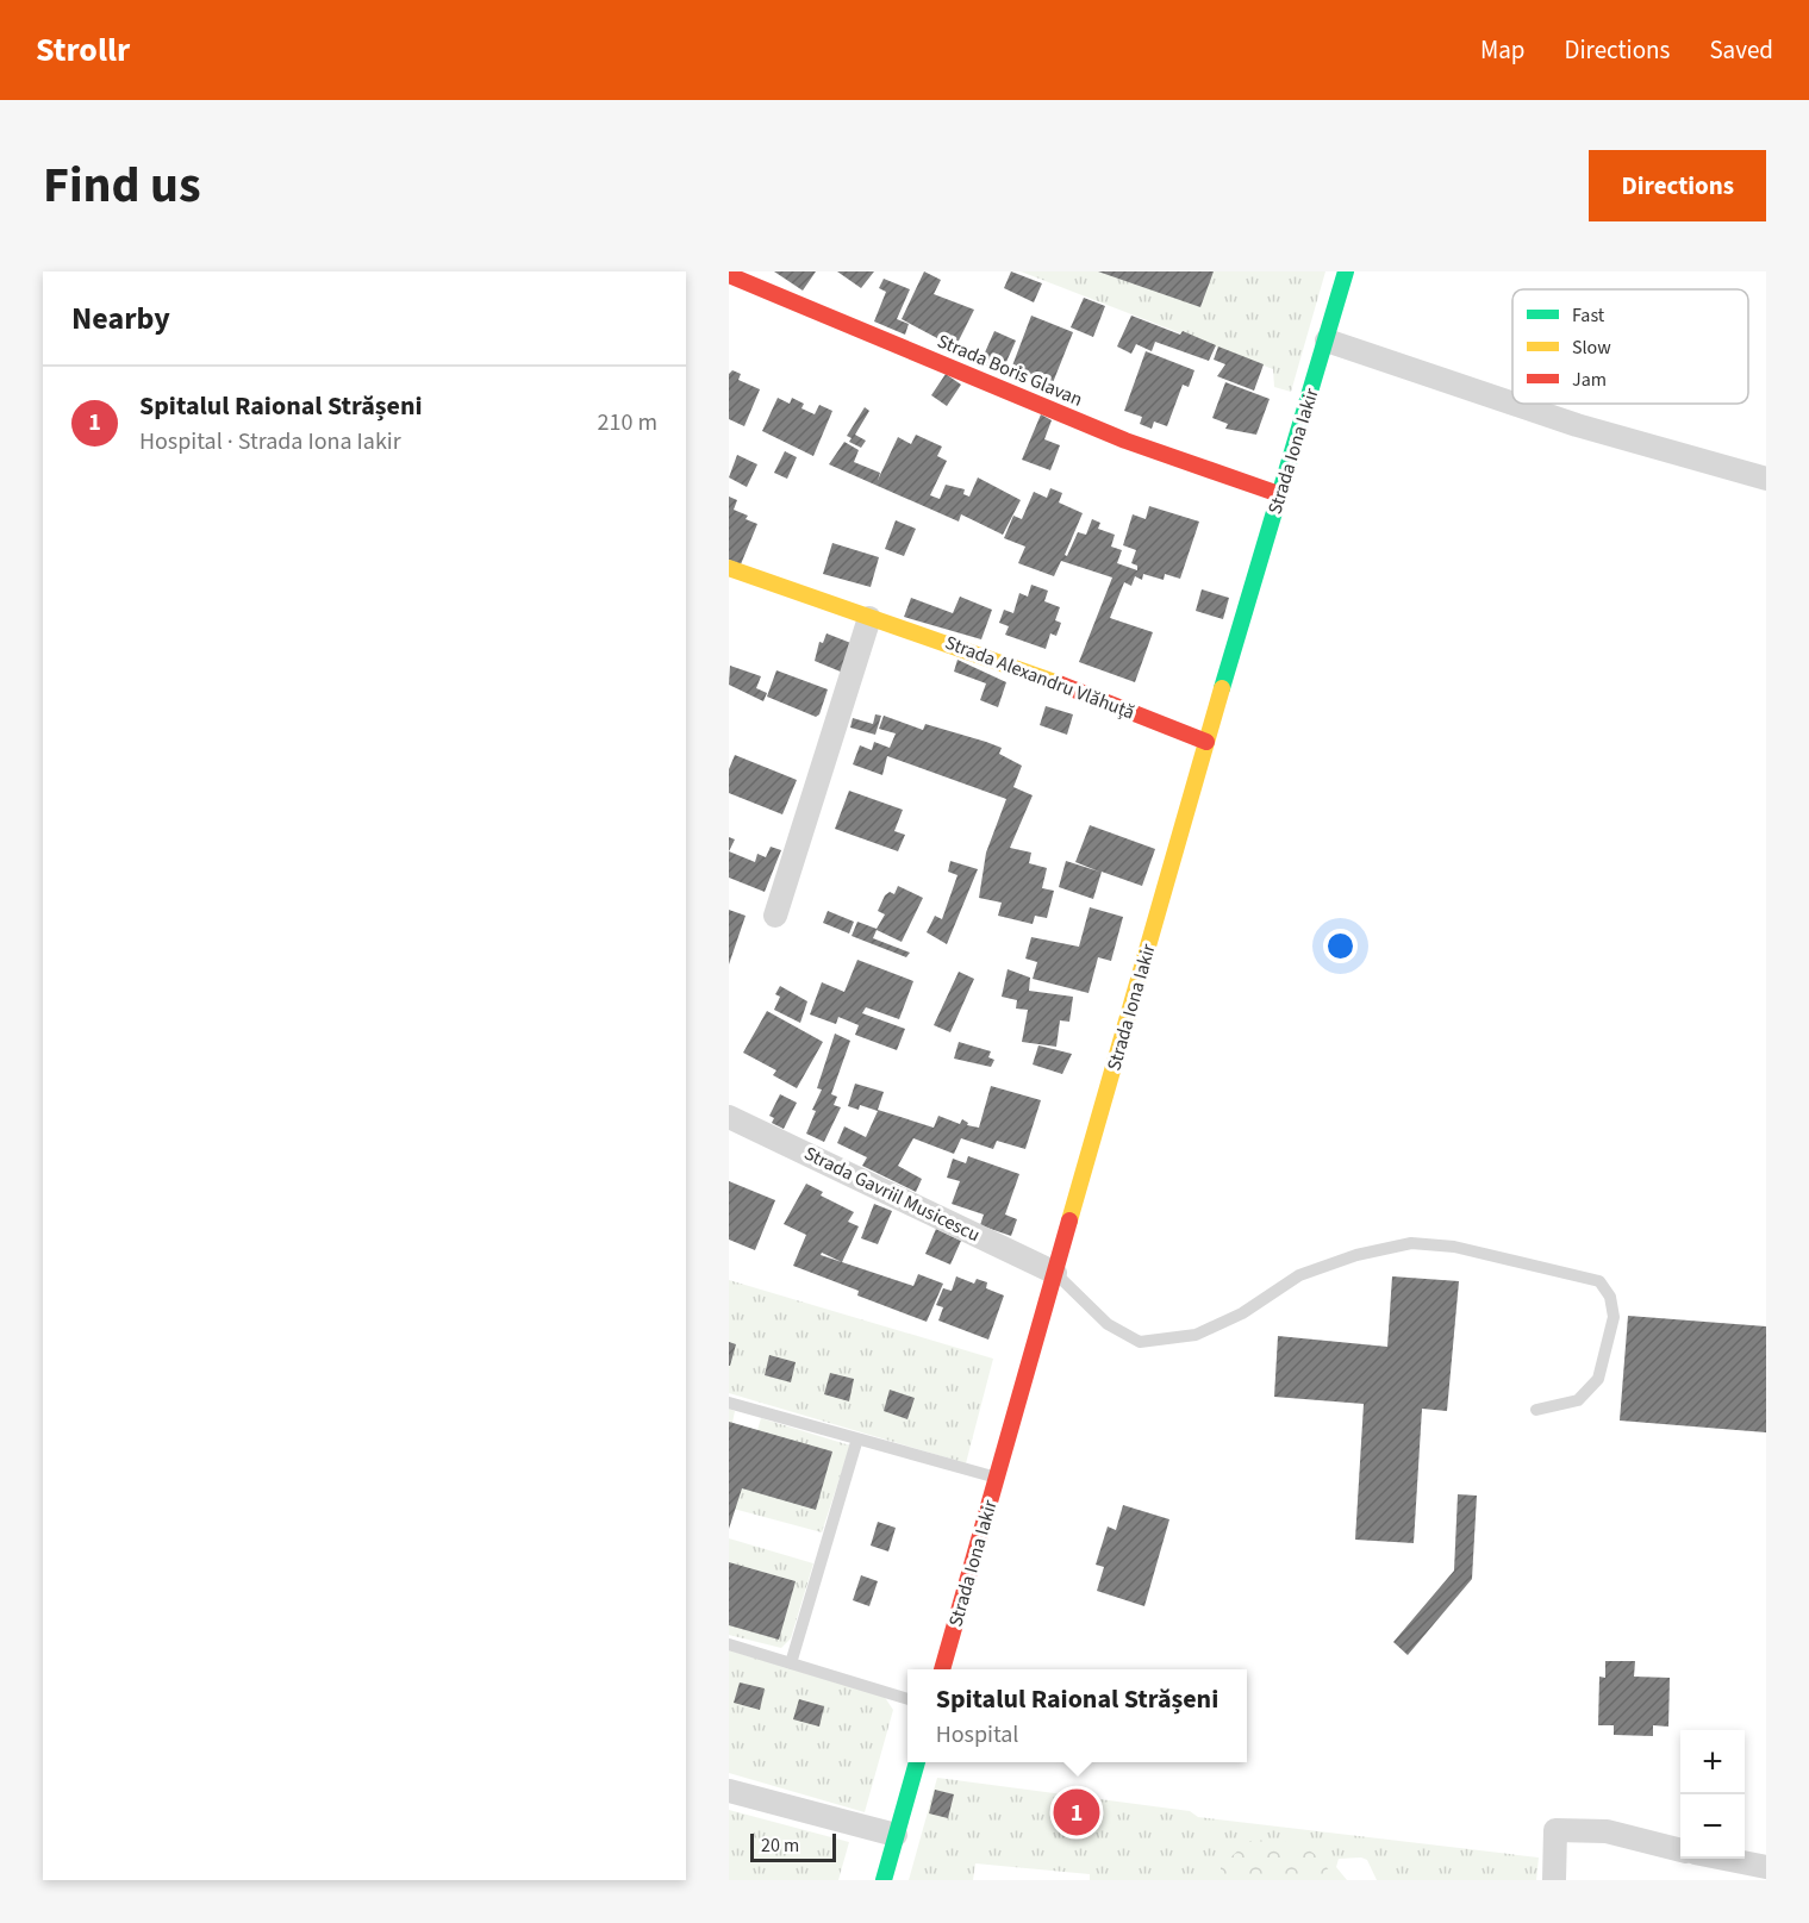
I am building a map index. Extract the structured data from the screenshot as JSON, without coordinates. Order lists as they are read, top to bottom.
{
  "streets": {
    "street": [
      "Strada Boris Glavan",
      "Strada Iona Iakir",
      "Strada Alexandru Vlăhuță",
      "Strada Gavriil Musicescu"
    ]
  },
  "crossings": [
    ["Strada Boris Glavan", "Strada Iona Iakir"],
    ["Strada Iona Iakir", "Strada Alexandru Vlăhuță"],
    ["Strada Iona Iakir", "Strada Gavriil Musicescu"]
  ],
  "legend": ["Fast", "Slow", "Jam"],
  "scale_bar": "20 m",
  "page": {
    "header": "Strollr",
    "nav": ["Map", "Directions", "Saved"],
    "title": "Find us",
    "buttons": "Directions",
    "heading": "Nearby",
    "list": [
      {
        "mark": "1",
        "name": "Spitalul Raional Strășeni",
        "note": "Hospital · Strada Iona Iakir",
        "value": "210 m"
      }
    ],
    "popup": ["Spitalul Raional Strășeni", "Hospital"],
    "map_buttons": ["+", "−"],
    "pins": "1",
    "scale": "20 m"
  }
}
